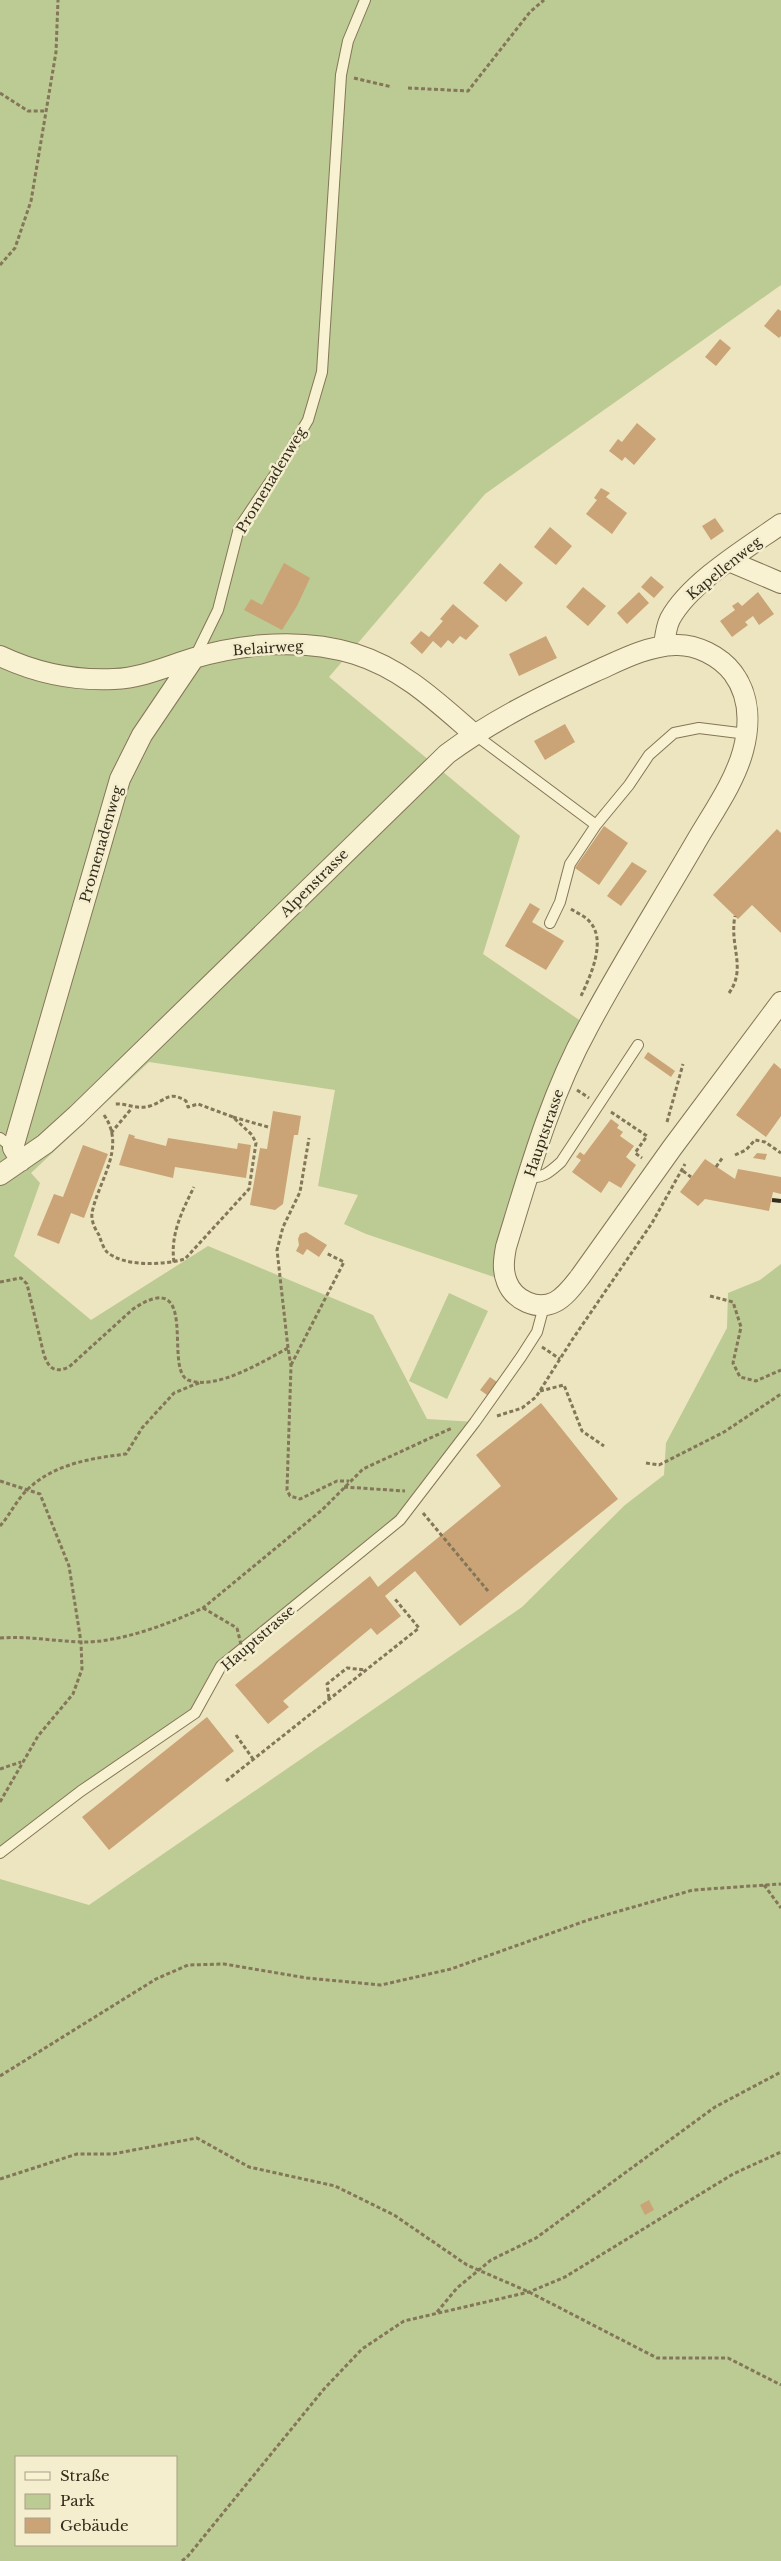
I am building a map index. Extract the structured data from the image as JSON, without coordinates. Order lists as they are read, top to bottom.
{
  "streets": {
    "street": [
      "Promenadenweg",
      "Kapellenweg",
      "Belairweg",
      "Alpenstrasse",
      "Hauptstrasse"
    ]
  },
  "crossings": [
    ["Promenadenweg", "Belairweg"],
    ["Promenadenweg", "Alpenstrasse"],
    ["Kapellenweg", "Alpenstrasse"],
    ["Kapellenweg", "Hauptstrasse"],
    ["Belairweg", "Alpenstrasse"],
    ["Alpenstrasse", "Hauptstrasse"]
  ],
  "legend": ["Straße", "Park", "Gebäude"]
}
